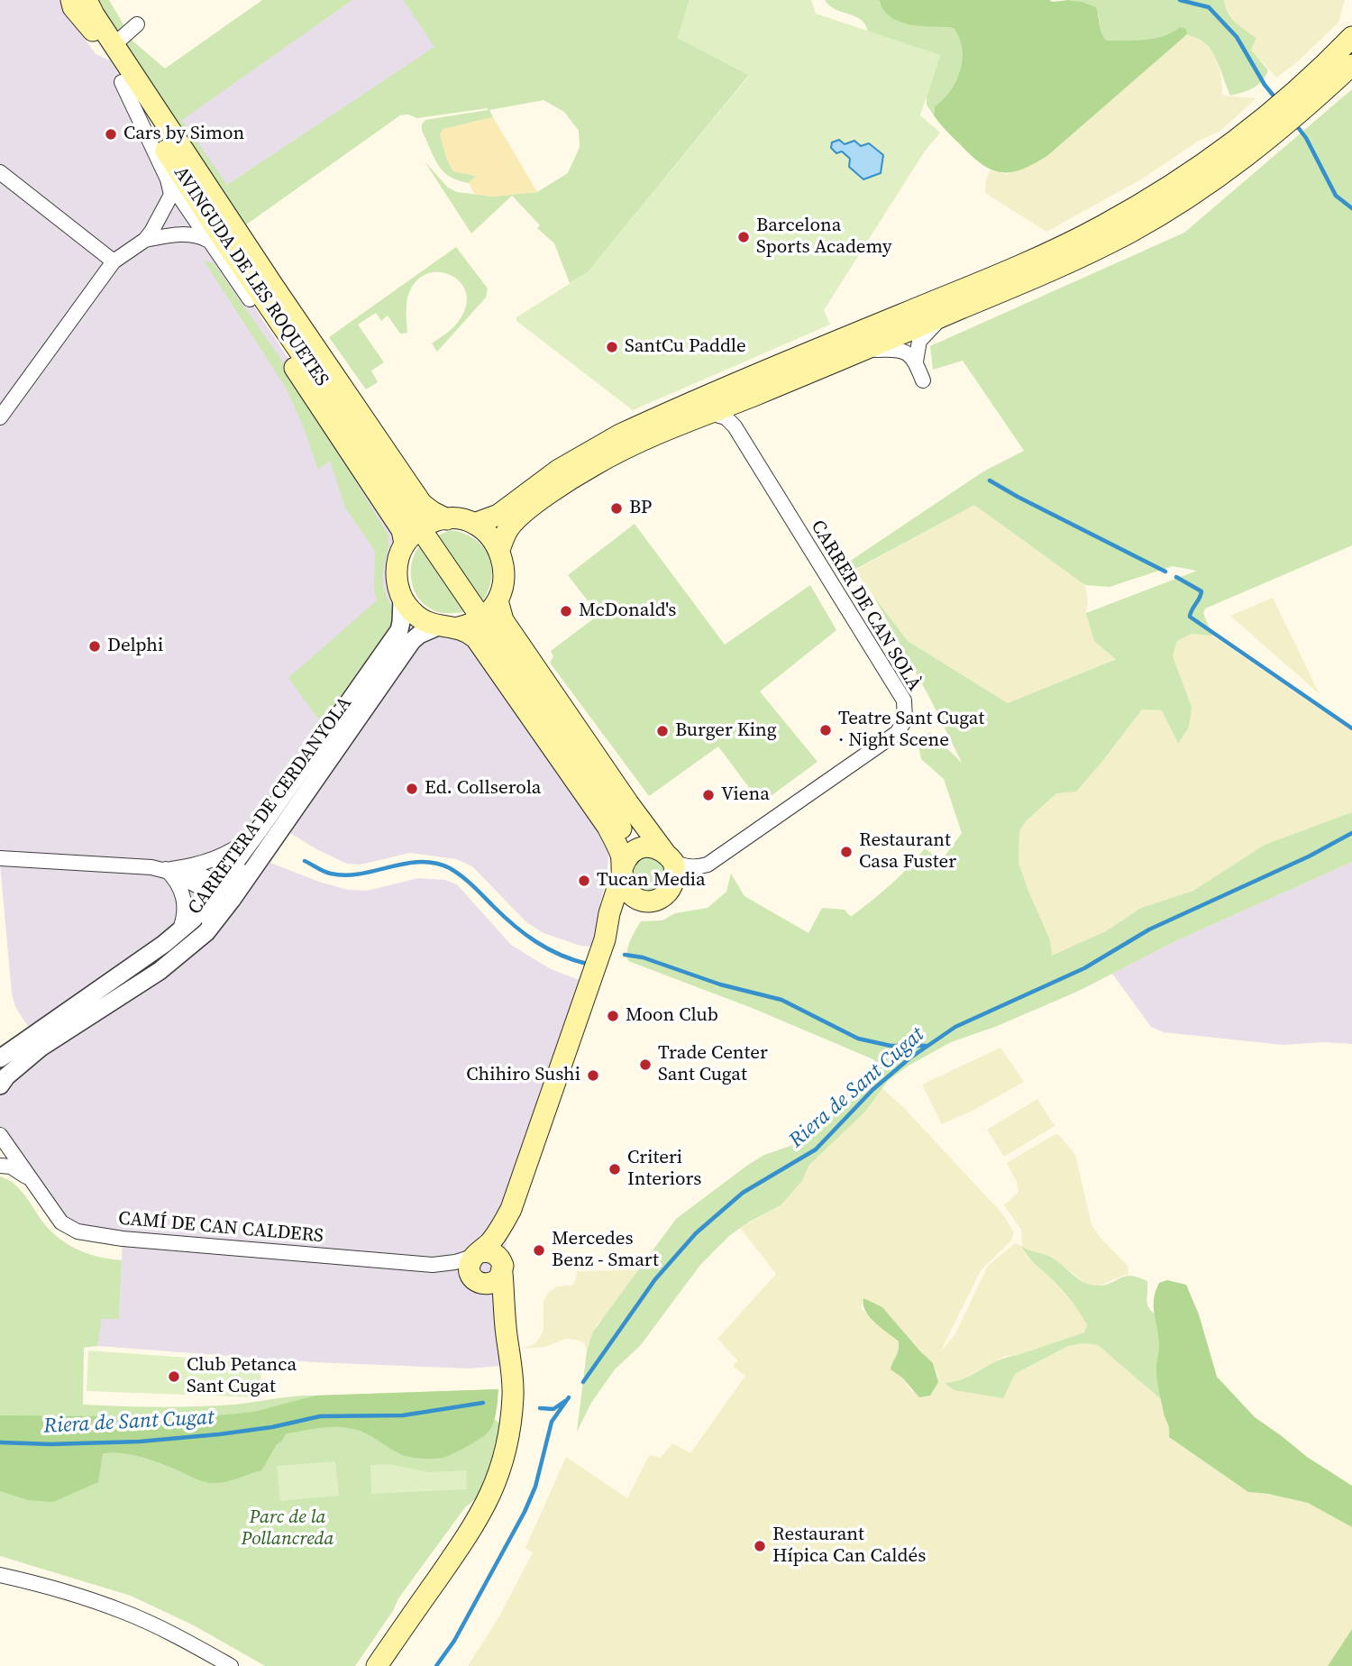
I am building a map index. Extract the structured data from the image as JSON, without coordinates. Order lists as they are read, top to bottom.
{
  "streets": {
    "main road": ["AVINGUDA DE LES ROQUETES"],
    "street": ["CARRER DE CAN SOLÀ", "CARRETERA DE CERDANYOLA", "CAMÍ DE CAN CALDERS"]
  },
  "water": ["Riera de Sant Cugat"],
  "parks": ["Parc de la Pollancreda"],
  "places": [
    "Cars by Simon",
    "Barcelona Sports Academy",
    "SantCu Paddle",
    "BP",
    "McDonald's",
    "Delphi",
    "Teatre Sant Cugat · Night Scene",
    "Burger King",
    "Ed. Collserola",
    "Viena",
    "Restaurant Casa Fuster",
    "Tucan Media",
    "Moon Club",
    "Trade Center Sant Cugat",
    "Chihiro Sushi",
    "Criteri Interiors",
    "Mercedes Benz - Smart",
    "Club Petanca Sant Cugat",
    "Restaurant Hípica Can Caldés"
  ]
}
